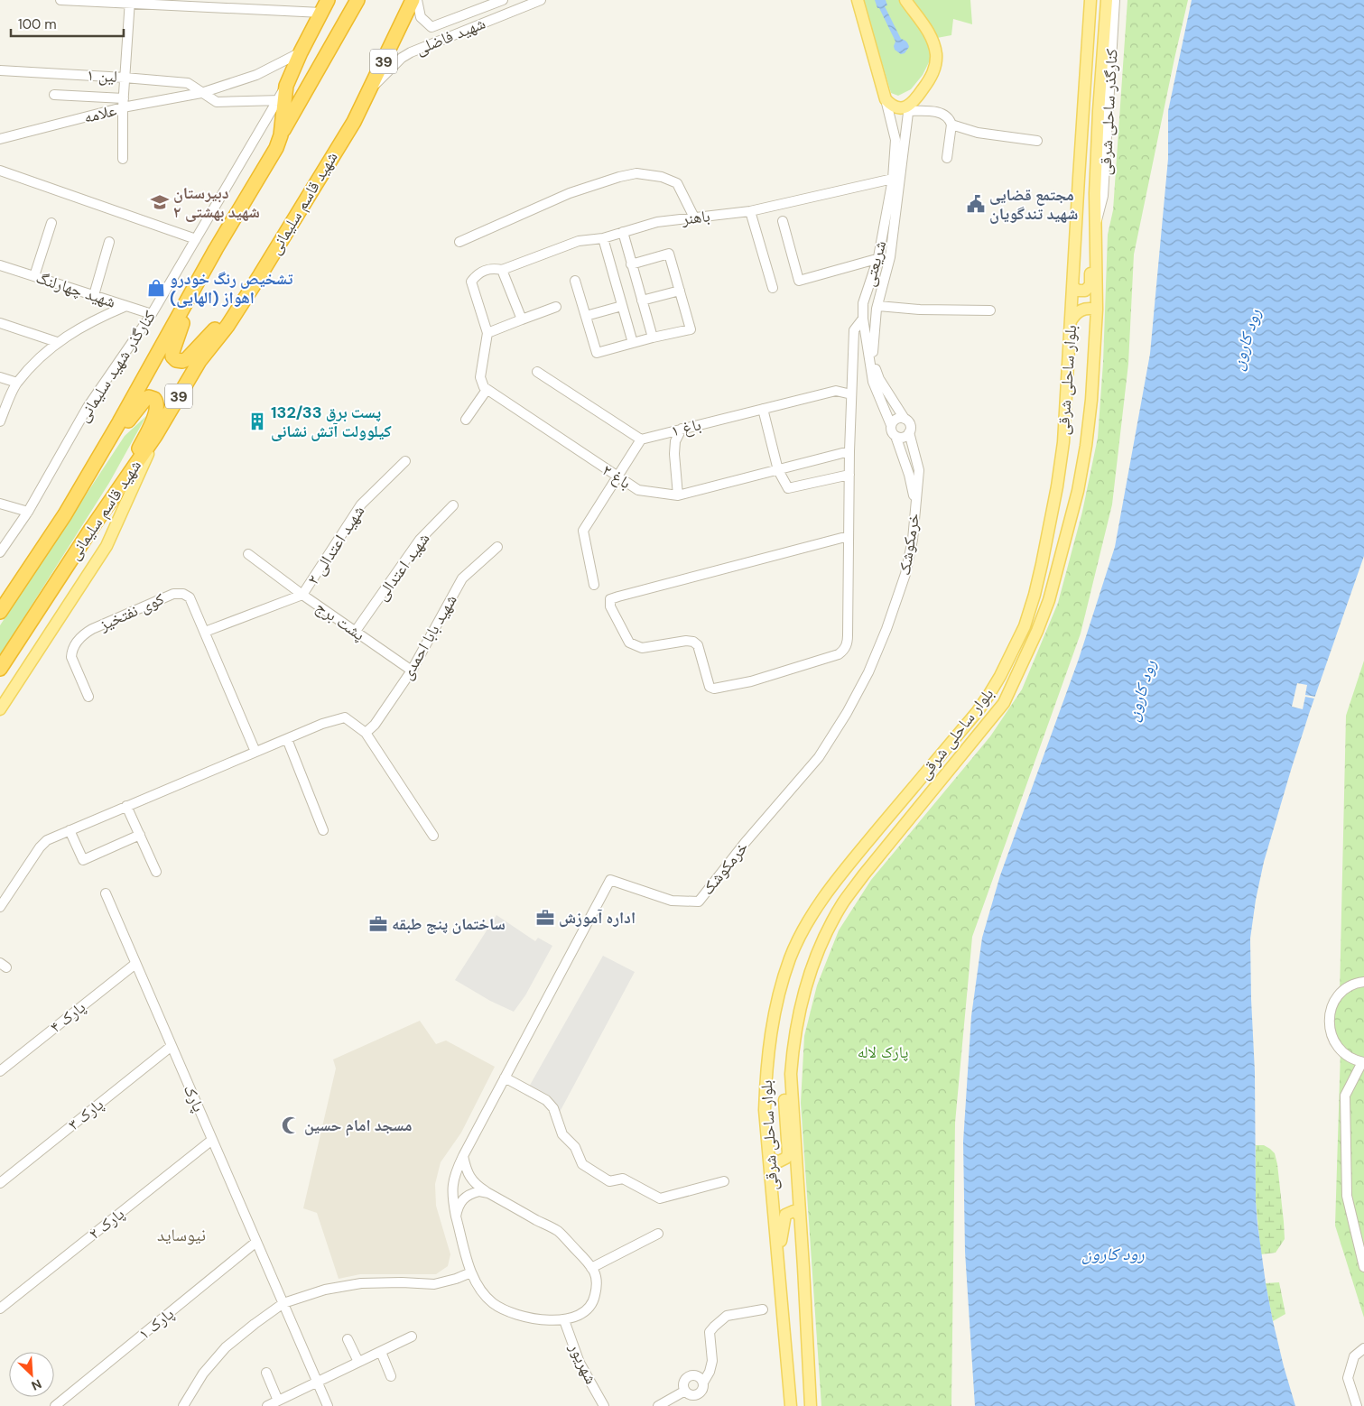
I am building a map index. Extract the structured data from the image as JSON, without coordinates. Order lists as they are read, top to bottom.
{
  "streets": {
    "highway": ["39", "شهید قاسم سلیمانی"],
    "main road": ["شریعتی", "بلوار ساحلی شرقی"],
    "street": [
      "شهید فاضلی",
      "لین ۱",
      "کنارگذر ساحلی شرقی",
      "علامه",
      "باهنر",
      "شهید چهارلنگ",
      "کنارگذر شهید سلیمانی",
      "باغ ۱",
      "باغ ۲",
      "خرمکوشک",
      "شهید اعتدالی ۲",
      "شهید اعتدالی",
      "کوی نفتخیز",
      "پشت برج",
      "شهید بابا احمدی",
      "پارک ۴",
      "پارک",
      "پارک ۳",
      "پارک ۲",
      "پارک ۱",
      "شهریور"
    ]
  },
  "crossings": [
    ["شهید فاضلی", "شهید قاسم سلیمانی"],
    ["39", "علامه"],
    ["39", "شهید قاسم سلیمانی"],
    ["39", "کنارگذر شهید سلیمانی"],
    ["لین ۱", "علامه"],
    ["کنارگذر ساحلی شرقی", "بلوار ساحلی شرقی"],
    ["شهید قاسم سلیمانی", "کنارگذر شهید سلیمانی"],
    ["باهنر", "شریعتی"],
    ["شهید چهارلنگ", "کنارگذر شهید سلیمانی"],
    ["خرمکوشک", "شهریور"],
    ["شهید اعتدالی ۲", "کوی نفتخیز"],
    ["شهید اعتدالی ۲", "پشت برج"],
    ["شهید اعتدالی", "پشت برج"],
    ["پشت برج", "شهید بابا احمدی"],
    ["پارک ۴", "پارک"],
    ["پارک", "پارک ۳"],
    ["پارک", "پارک ۲"],
    ["پارک", "پارک ۱"]
  ],
  "districts": ["نیوساید"],
  "water": ["رود کارون"],
  "parks": ["پارک لاله"],
  "places": {
    "school or university": ["دبیرستان شهید بهشتی ۲"],
    "public building": ["مجتمع قضایی شهید تندگویان"],
    "shop": ["تشخیص رنگ خودرو اهواز (الهایی)"],
    "building": ["پست برق 132/33 کیلوولت آتش نشانی"],
    "office": ["اداره آموزش", "ساختمان پنج طبقه"],
    "mosque": ["مسجد امام حسین"]
  },
  "scale_bar": "100 m",
  "north": "bottom right"
}
